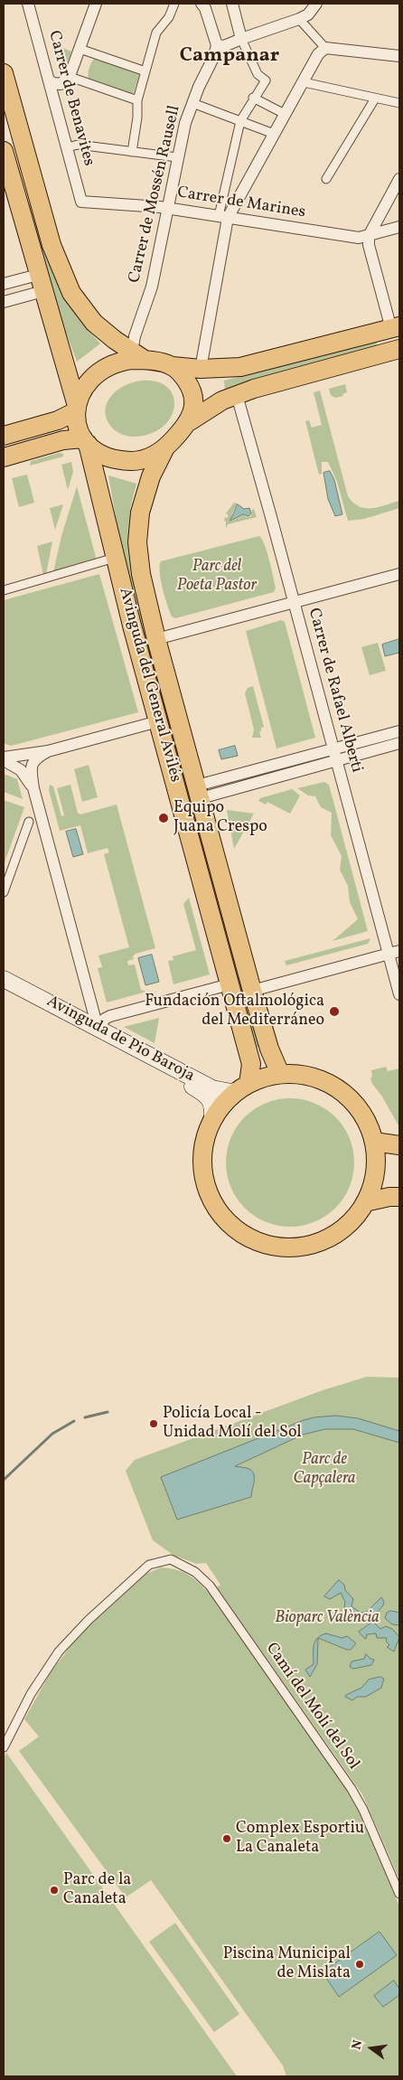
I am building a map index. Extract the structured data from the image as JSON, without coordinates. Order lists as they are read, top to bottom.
{
  "streets": {
    "main road": ["Avinguda del General Avilés", "Avinguda de Pio Baroja"],
    "street": [
      "Carrer de Benavites",
      "Carrer de Mossén Rausell",
      "Carrer de Marines",
      "Carrer de Rafael Alberti",
      "Camí del Molí del Sol"
    ]
  },
  "crossings": [
    ["Carrer de Benavites", "Carrer de Marines"],
    ["Carrer de Mossén Rausell", "Carrer de Marines"],
    ["Carrer de Mossén Rausell", "Avinguda del General Avilés"],
    ["Avinguda del General Avilés", "Avinguda de Pio Baroja"]
  ],
  "districts": ["Campanar"],
  "parks": ["Parc del Poeta Pastor", "Parc de Capçalera", "Bioparc València"],
  "places": [
    "Equipo Juana Crespo",
    "Fundación Oftalmológica del Mediterráneo",
    "Policía Local - Unidad Molí del Sol",
    "Complex Esportiu La Canaleta",
    "Parc de la Canaleta",
    "Piscina Municipal de Mislata"
  ],
  "north": "left"
}
